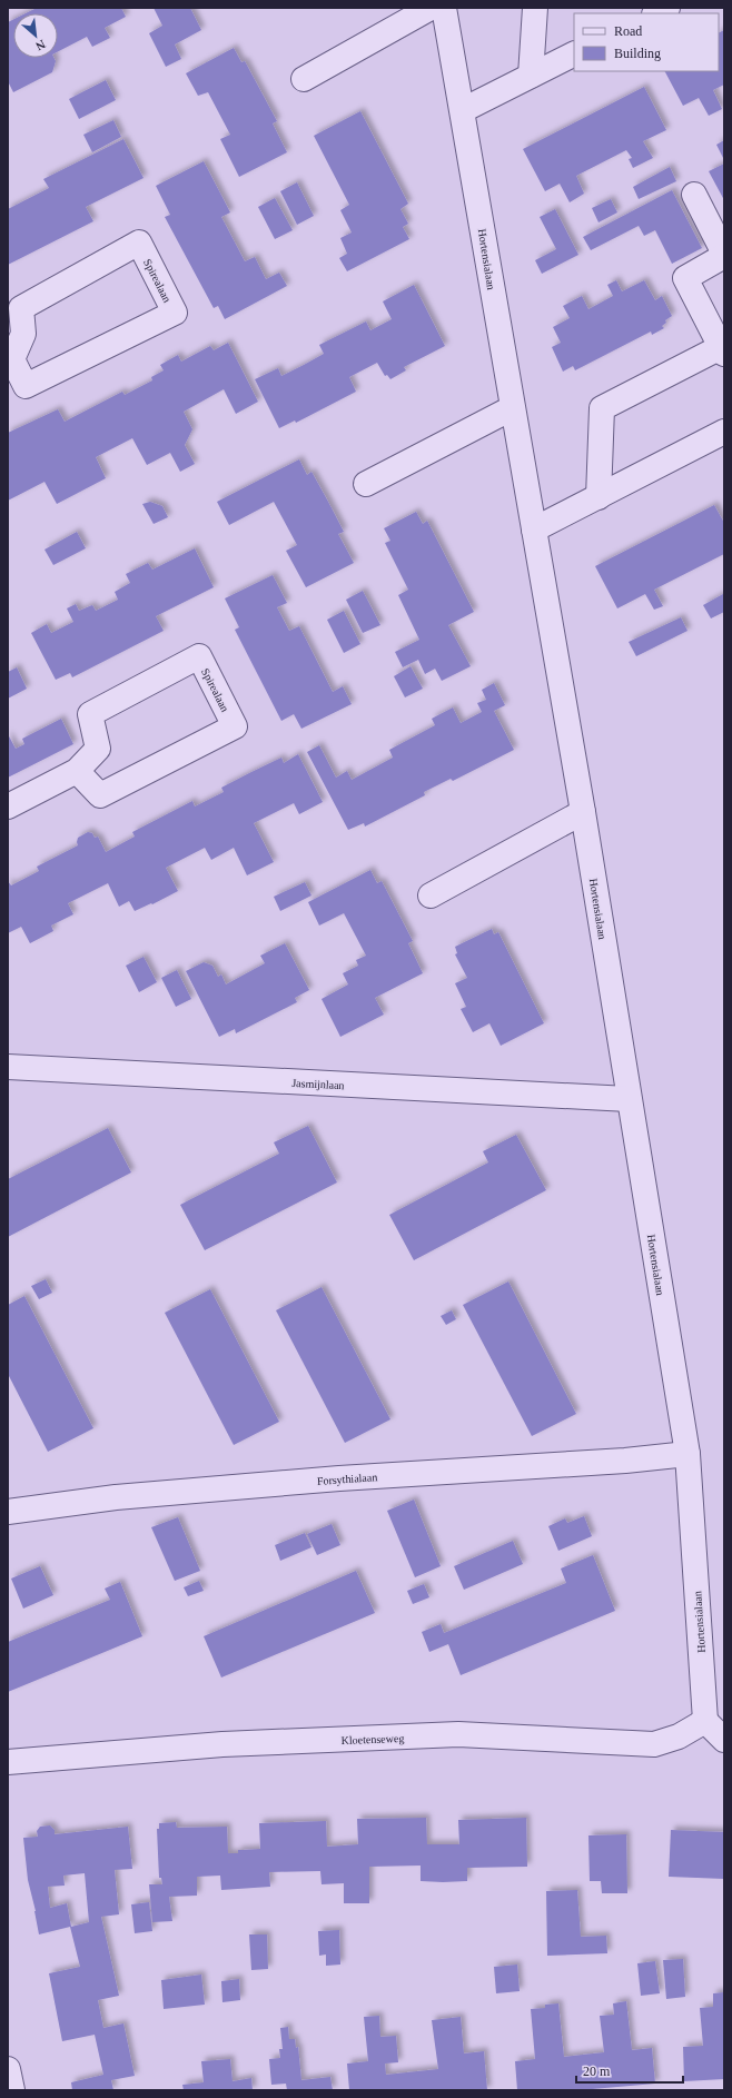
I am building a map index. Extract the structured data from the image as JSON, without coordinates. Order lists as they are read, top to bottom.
{
  "streets": {
    "street": [
      "Hortensialaan",
      "Spirealaan",
      "Jasmijnlaan",
      "Forsythialaan",
      "Kloetenseweg"
    ]
  },
  "crossings": [
    ["Hortensialaan", "Jasmijnlaan"],
    ["Hortensialaan", "Forsythialaan"],
    ["Hortensialaan", "Kloetenseweg"]
  ],
  "legend": ["Road", "Building"],
  "scale_bar": "20 m",
  "north": "bottom right"
}
